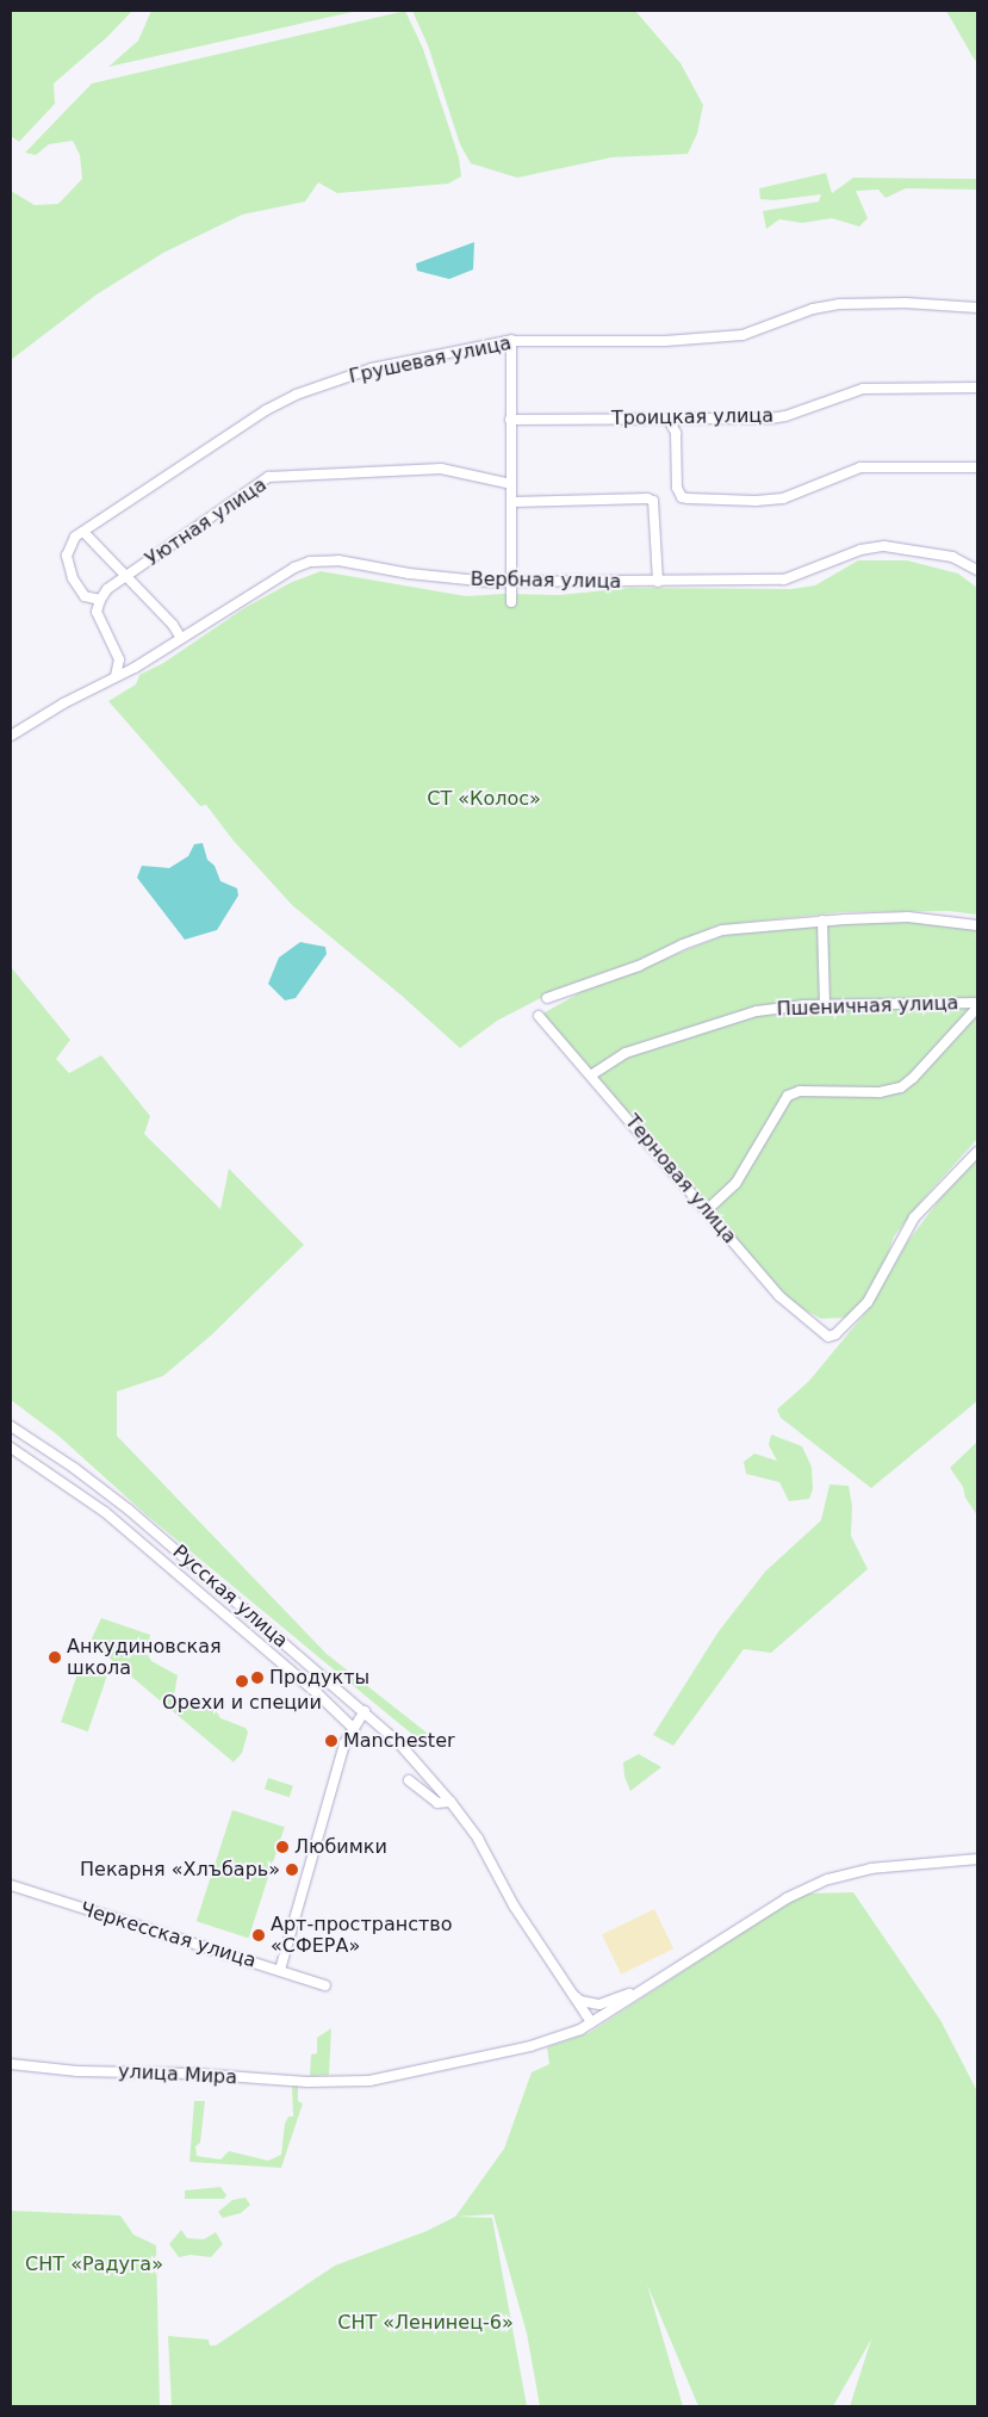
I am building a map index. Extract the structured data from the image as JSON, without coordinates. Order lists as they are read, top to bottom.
{
  "streets": {
    "street": [
      "Грушевая улица",
      "Троицкая улица",
      "Уютная улица",
      "Вербная улица",
      "Пшеничная улица",
      "Терновая улица",
      "Русская улица",
      "Черкесская улица",
      "улица Мира"
    ]
  },
  "crossings": [
    ["Грушевая улица", "Уютная улица"],
    ["Пшеничная улица", "Терновая улица"],
    ["Русская улица", "улица Мира"]
  ],
  "parks": ["СТ «Колос»", "СНТ «Радуга»", "СНТ «Ленинец-6»"],
  "places": [
    "Анкудиновская школа",
    "Продукты",
    "Орехи и специи",
    "Manchester",
    "Любимки",
    "Пекарня «Хлъбарь»",
    "Арт-пространство «СФЕРА»"
  ]
}
